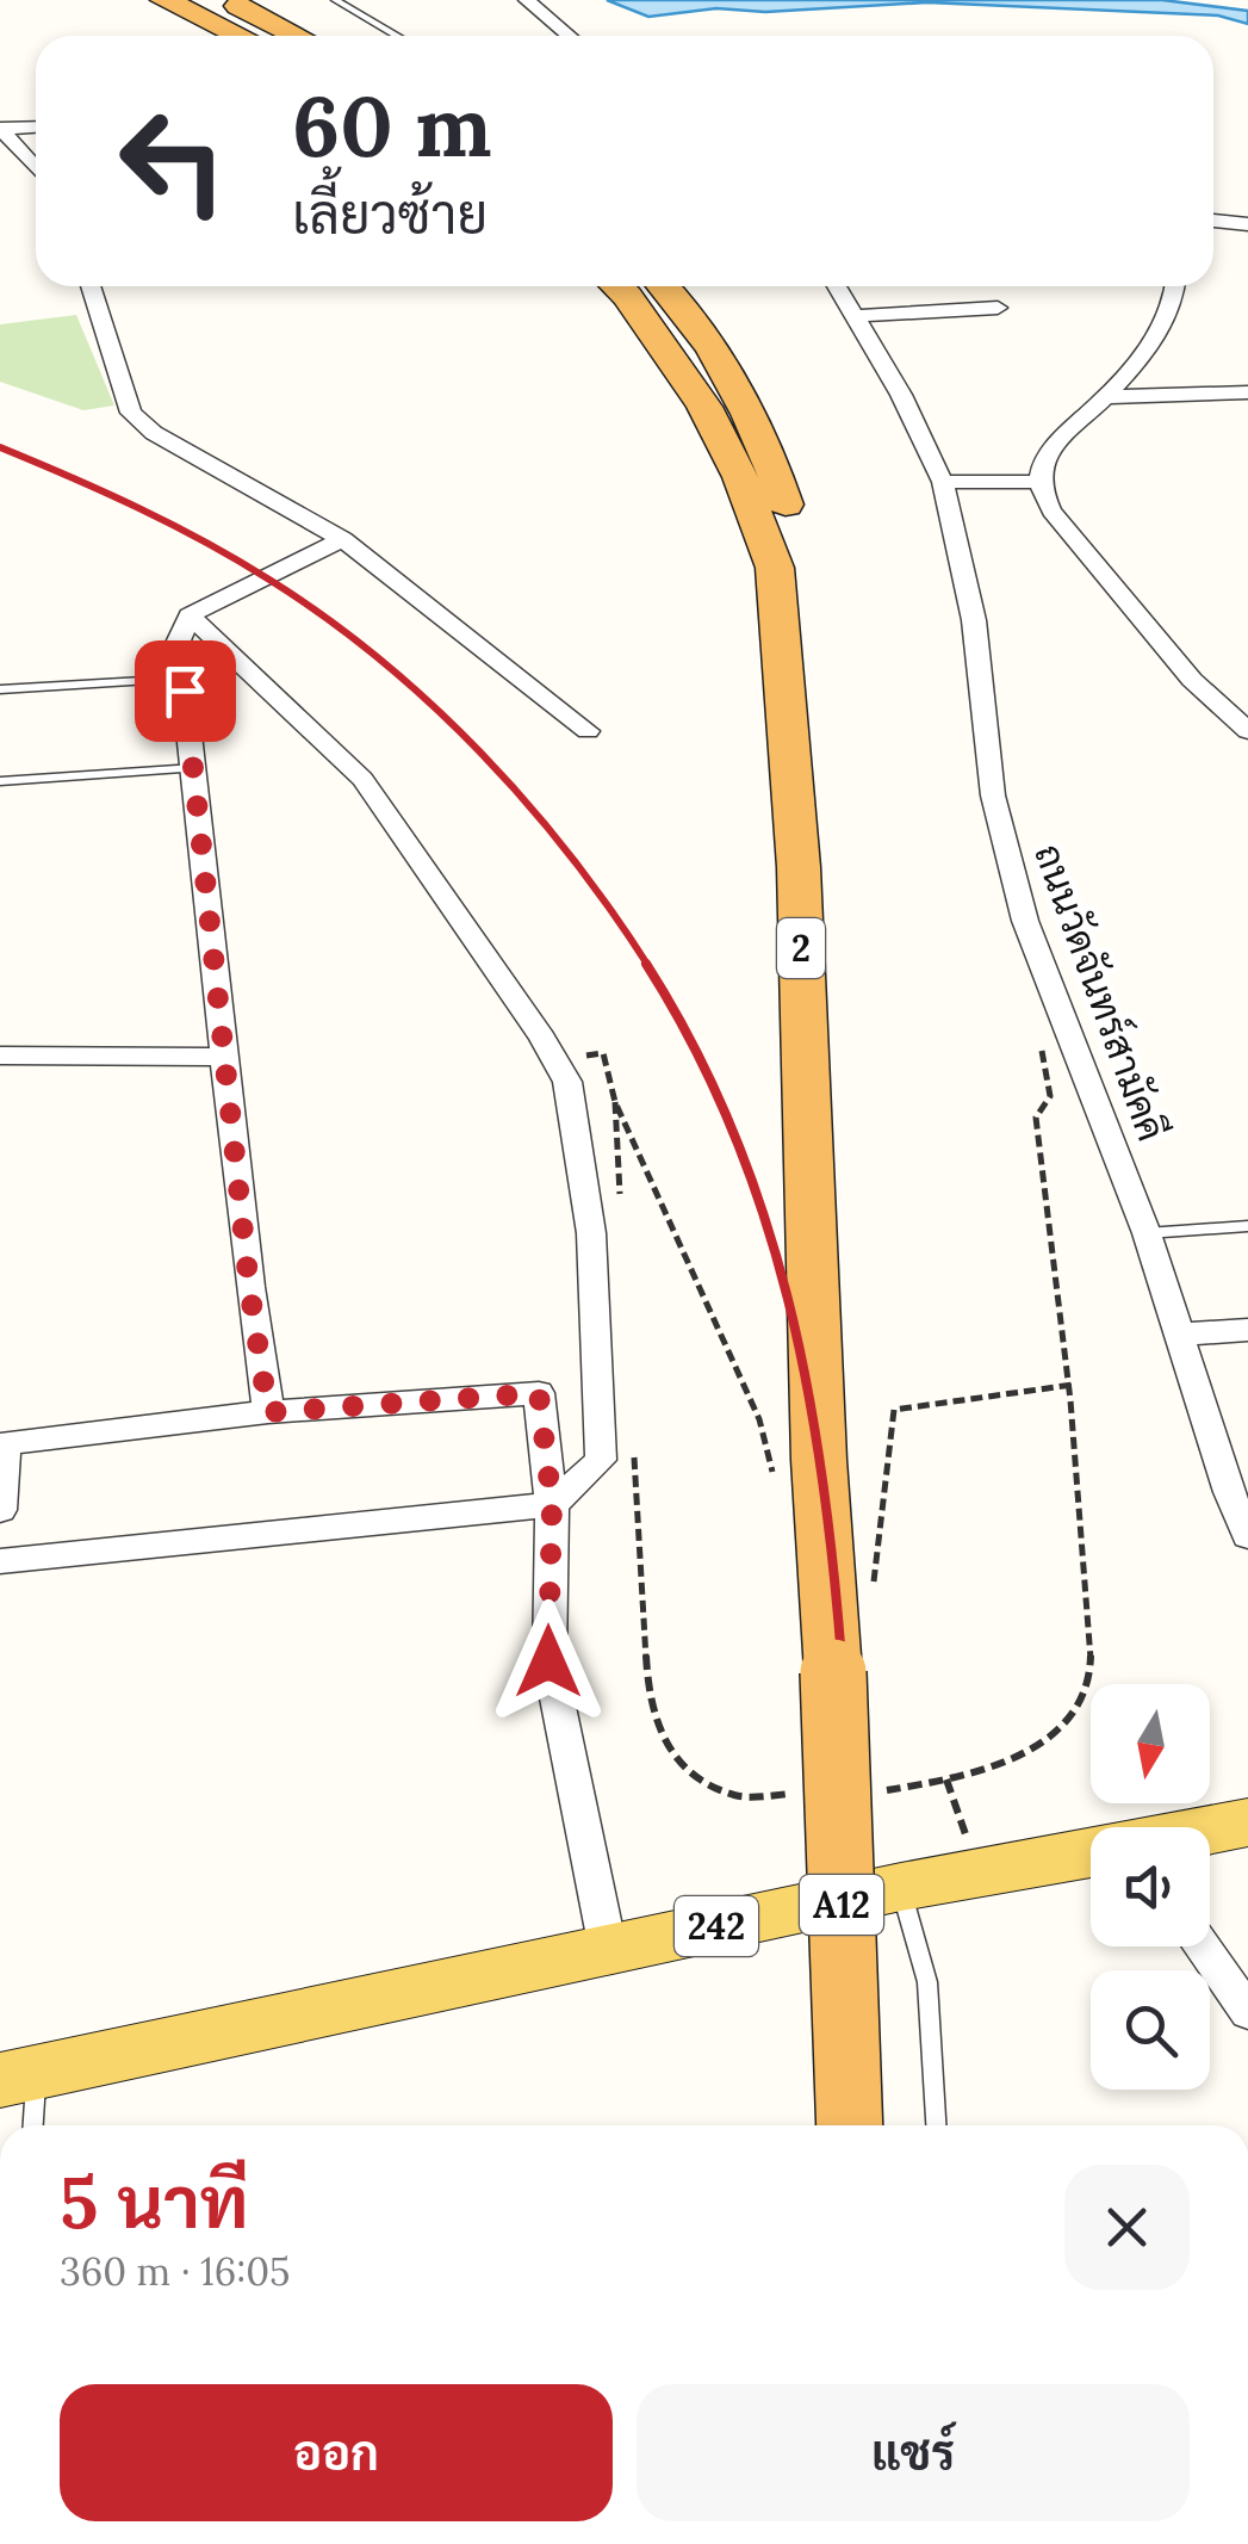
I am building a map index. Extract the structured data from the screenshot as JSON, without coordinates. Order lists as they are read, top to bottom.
{
  "streets": {
    "highway": ["2", "A12"],
    "main road": ["242"],
    "street": ["ถนนวัดจันทร์สามัคคี"]
  },
  "crossings": [
    ["2", "A12"]
  ],
  "north": "bottom",
  "page": {
    "turn": ["60 m", "เลี้ยวซ้าย"],
    "heading": ["5 นาที", "360 m · 16:05"],
    "buttons": ["ออก", "แชร์"]
  }
}
